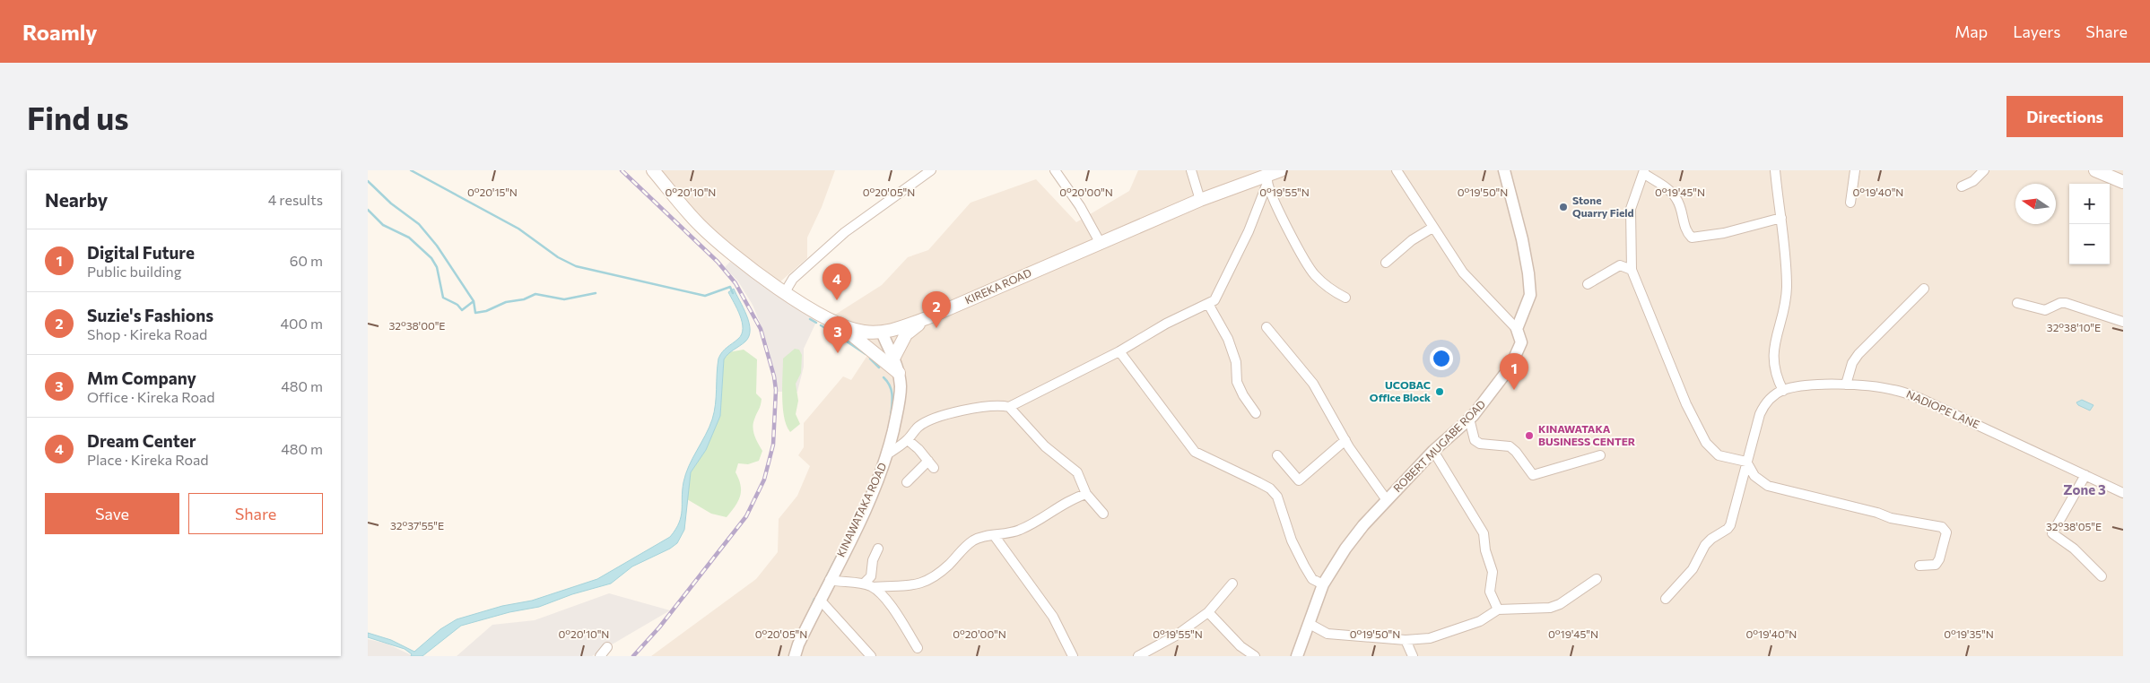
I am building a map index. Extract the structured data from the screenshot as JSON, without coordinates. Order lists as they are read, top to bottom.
{
  "streets": {
    "main road": ["KIREKA ROAD"],
    "street": ["NADIOPE LANE", "ROBERT MUGABE ROAD", "KINAWATAKA ROAD"]
  },
  "crossings": [
    ["KIREKA ROAD", "KINAWATAKA ROAD"]
  ],
  "districts": ["Zone 3"],
  "places": ["Stone Quarry Field", "UCOBAC Office Block", "KINAWATAKA BUSINESS CENTER"],
  "north": "left",
  "page": {
    "header": "Roamly",
    "nav": ["Map", "Layers", "Share"],
    "buttons": [
      "Directions",
      ["Save", "Share"]
    ],
    "title": "Find us",
    "heading": ["Nearby", "4 results"],
    "map_buttons": ["+", "−"],
    "list": [
      {
        "mark": "1",
        "name": "Digital Future",
        "note": "Public building",
        "value": "60 m"
      },
      {
        "mark": "2",
        "name": "Suzie's Fashions",
        "note": "Shop · Kireka Road",
        "value": "400 m"
      },
      {
        "mark": "3",
        "name": "Mm Company",
        "note": "Office · Kireka Road",
        "value": "480 m"
      },
      {
        "mark": "4",
        "name": "Dream Center",
        "note": "Place · Kireka Road",
        "value": "480 m"
      }
    ],
    "pins": [
      "4",
      "2",
      "3",
      "1"
    ]
  },
  "coordinates": [
    "0°20'15\"N",
    "0°20'10\"N",
    "0°20'05\"N",
    "0°20'00\"N",
    "0°19'55\"N",
    "0°19'50\"N",
    "0°19'40\"N",
    "0°19'45\"N",
    "32°38'00\"E",
    "32°38'10\"E",
    "32°37'55\"E",
    "32°38'05\"E",
    "0°19'35\"N"
  ]
}
